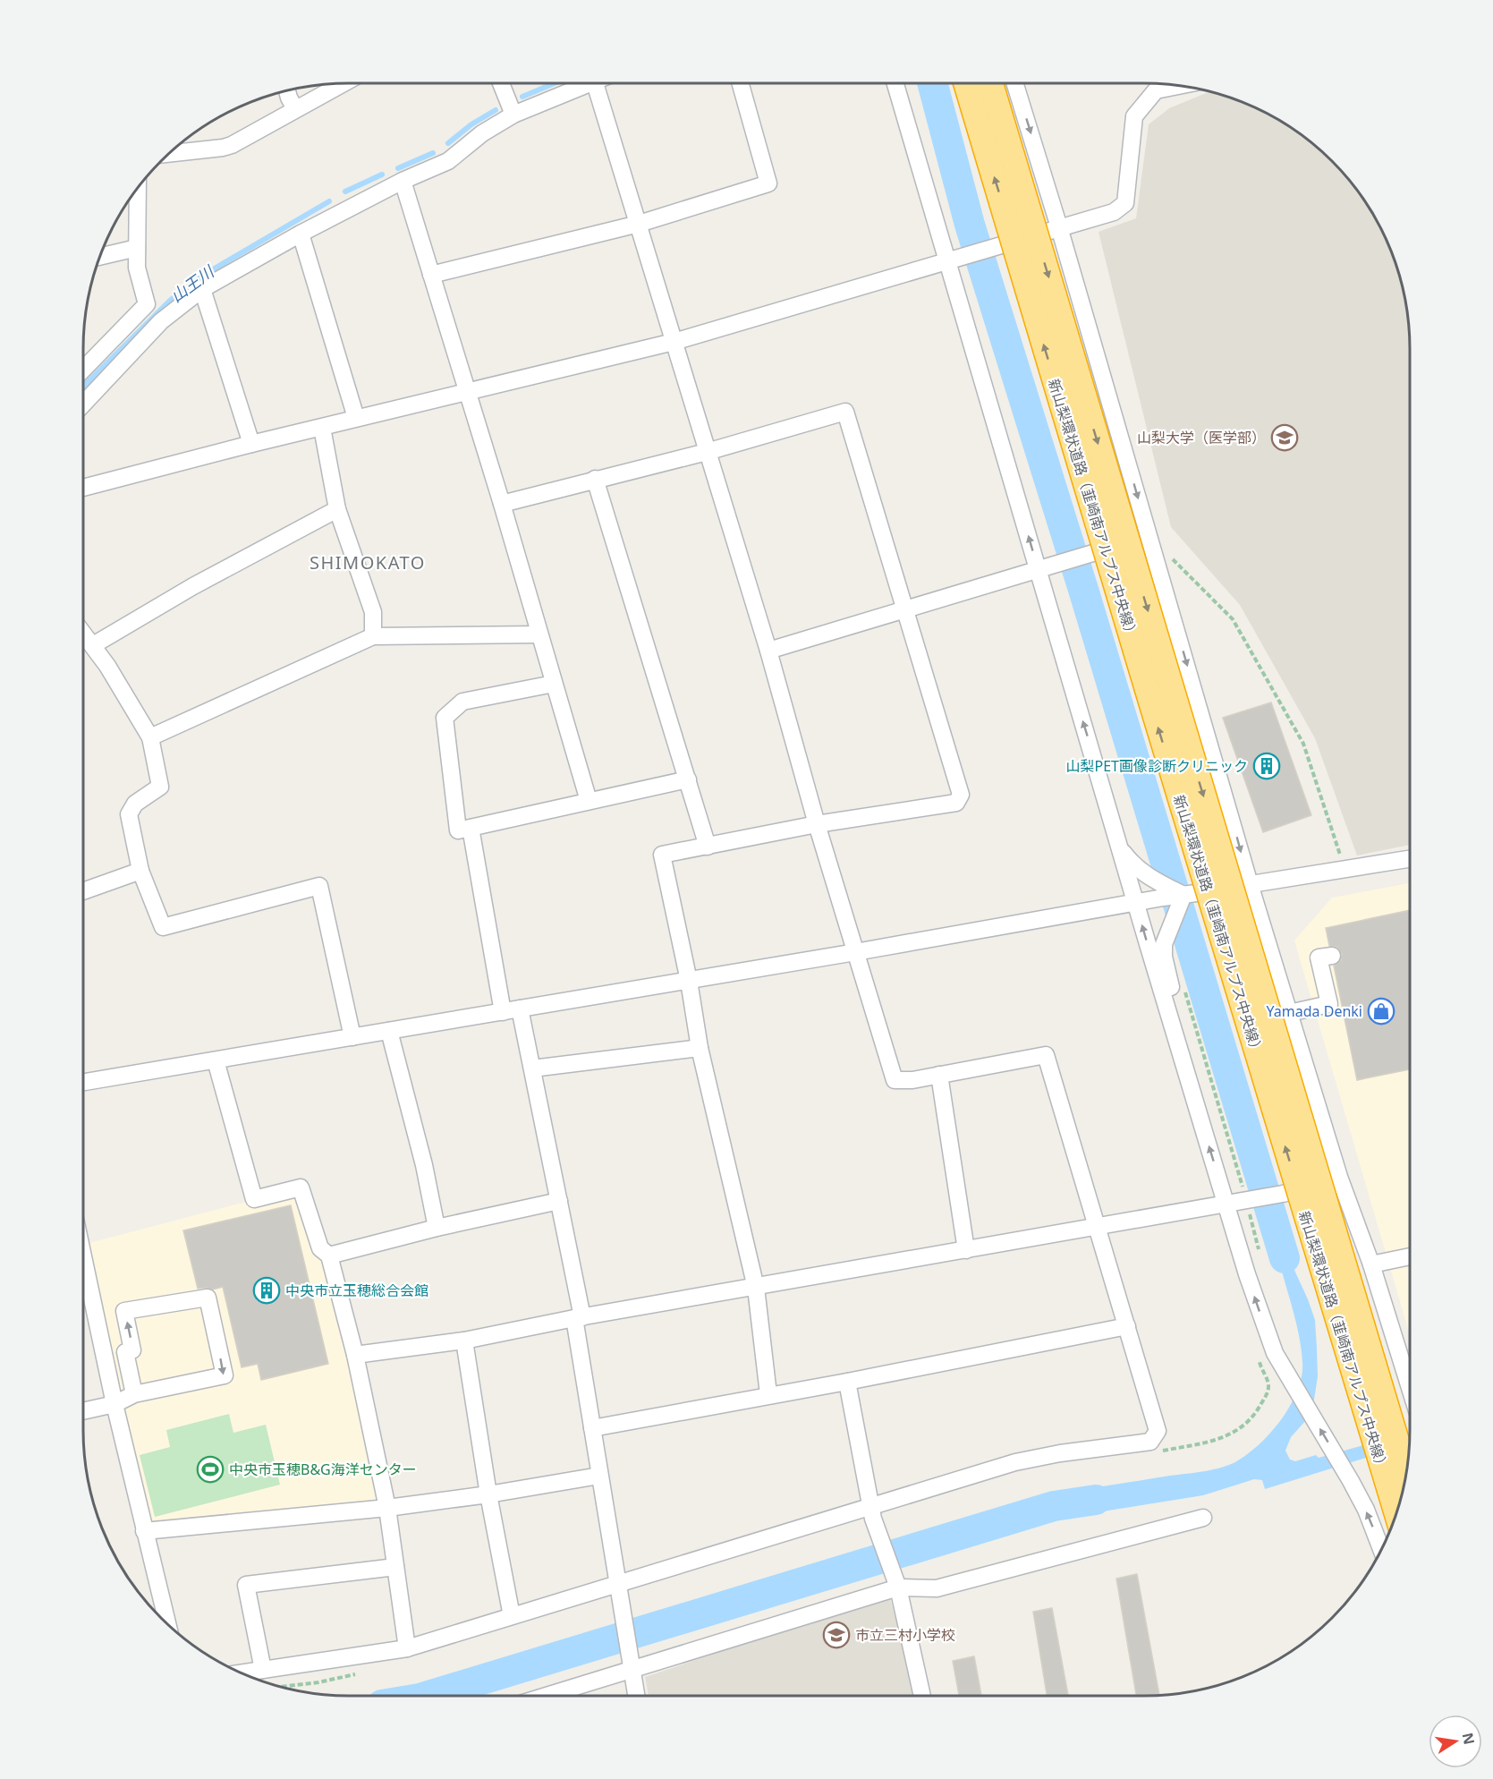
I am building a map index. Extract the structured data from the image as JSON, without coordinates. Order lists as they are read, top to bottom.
{
  "streets": {
    "highway": ["新山梨環状道路（韮崎南アルプス中央線）"]
  },
  "districts": ["SHIMOKATO"],
  "water": ["山王川"],
  "places": {
    "school or university": ["山梨大学（医学部）", "市立三村小学校"],
    "building": ["山梨PET画像診断クリニック", "中央市立玉穂総合会館"],
    "shop": ["Yamada Denki"],
    "sports": ["中央市玉穂B&G海洋センター"]
  },
  "north": "right"
}
